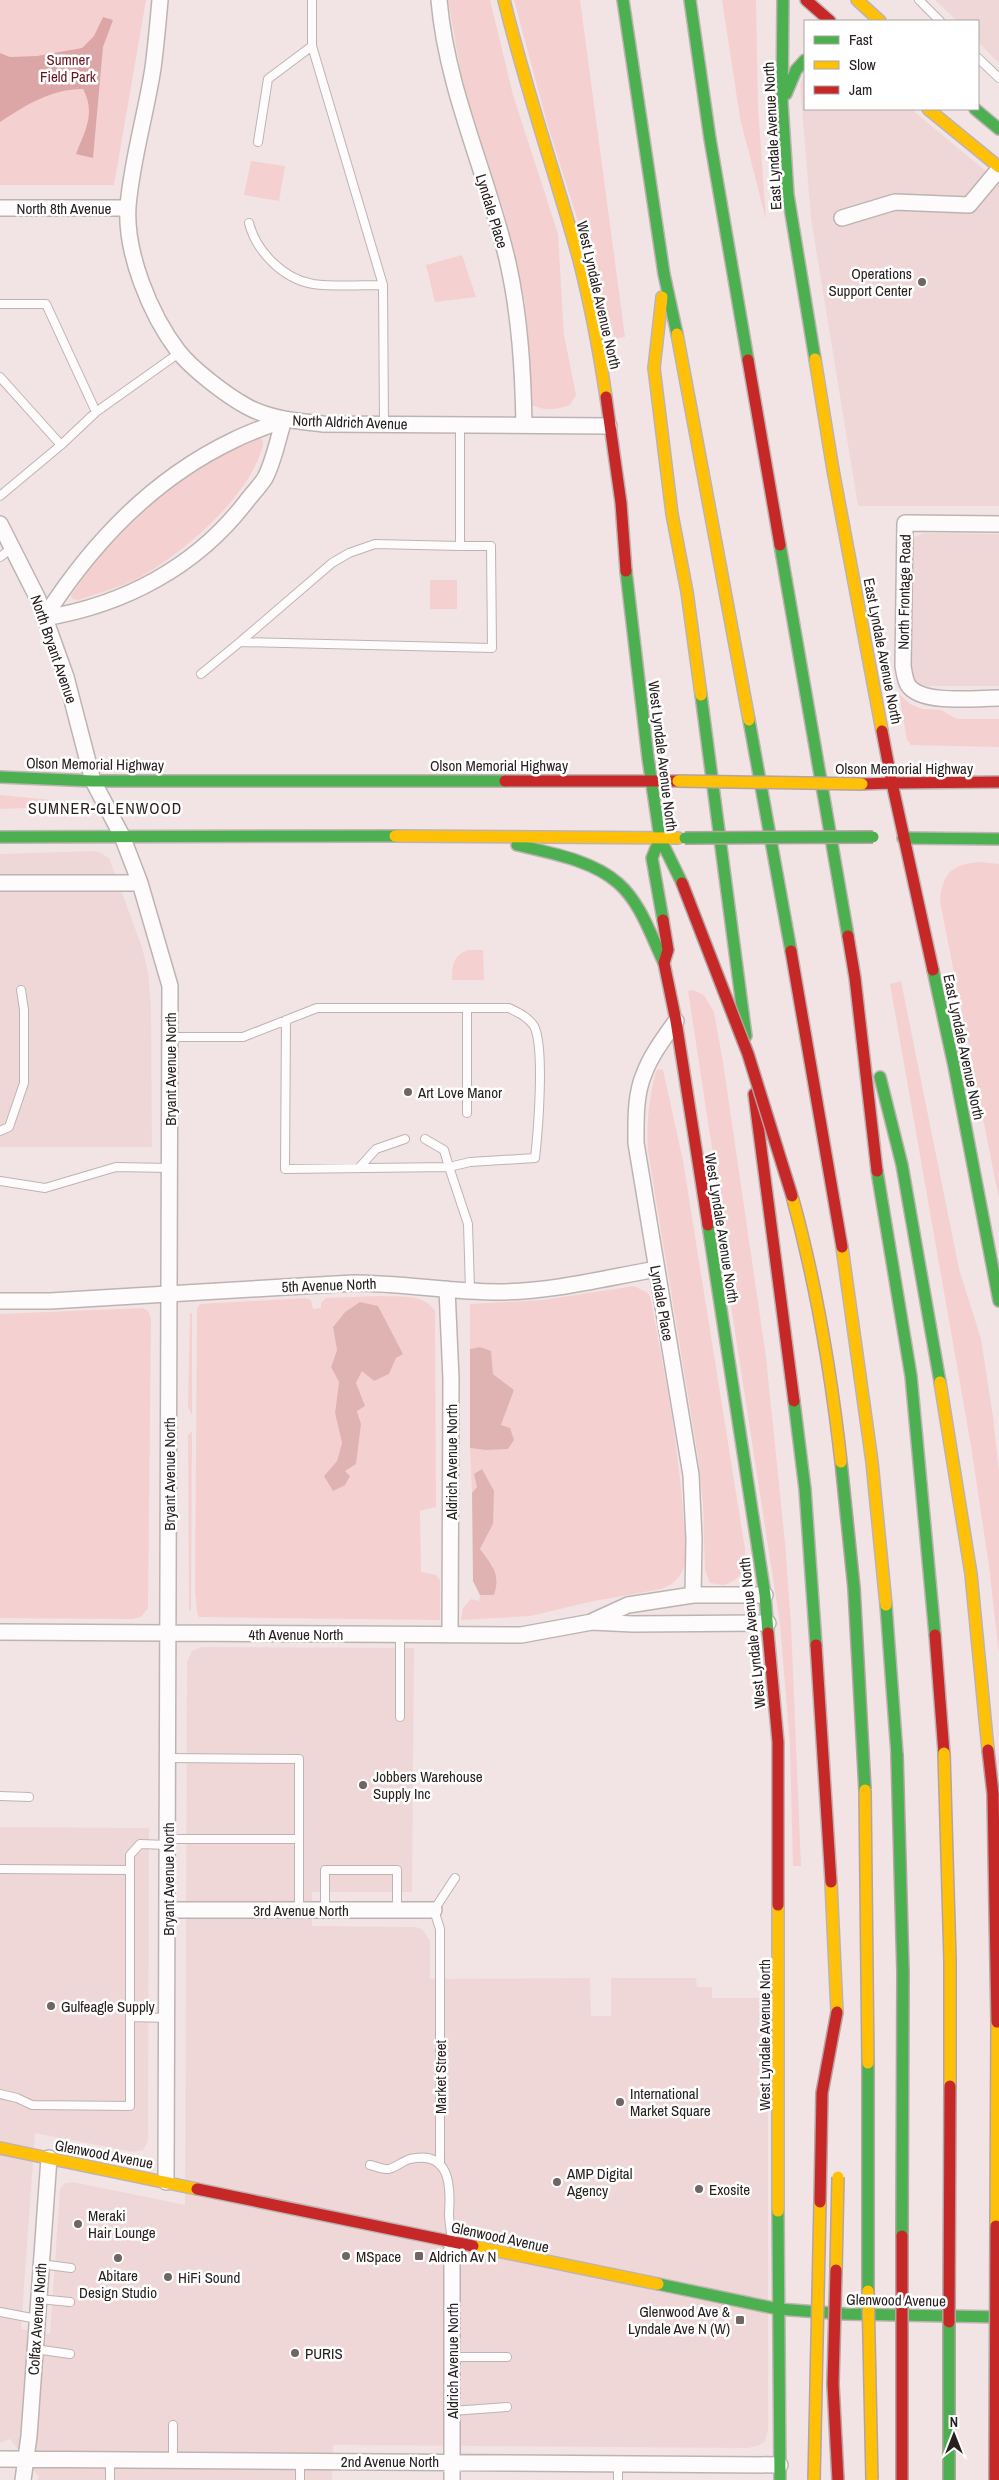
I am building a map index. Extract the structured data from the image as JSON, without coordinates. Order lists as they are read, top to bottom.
{
  "streets": {
    "main road": [
      "East Lyndale Avenue North",
      "West Lyndale Avenue North",
      "Olson Memorial Highway",
      "Glenwood Avenue"
    ],
    "street": [
      "North 8th Avenue",
      "Lyndale Place",
      "North Aldrich Avenue",
      "North Frontage Road",
      "North Bryant Avenue",
      "Bryant Avenue North",
      "5th Avenue North",
      "Aldrich Avenue North",
      "4th Avenue North",
      "3rd Avenue North",
      "Colfax Avenue North",
      "2nd Avenue North"
    ],
    "lane": ["Market Street"]
  },
  "crossings": [
    ["East Lyndale Avenue North", "Olson Memorial Highway"],
    ["North 8th Avenue", "North Aldrich Avenue"],
    ["Lyndale Place", "West Lyndale Avenue North"],
    ["Lyndale Place", "North Aldrich Avenue"],
    ["Lyndale Place", "5th Avenue North"],
    ["Lyndale Place", "4th Avenue North"],
    ["West Lyndale Avenue North", "North Aldrich Avenue"],
    ["West Lyndale Avenue North", "Olson Memorial Highway"],
    ["West Lyndale Avenue North", "4th Avenue North"],
    ["West Lyndale Avenue North", "Glenwood Avenue"],
    ["West Lyndale Avenue North", "2nd Avenue North"],
    ["North Bryant Avenue", "Olson Memorial Highway"],
    ["North Bryant Avenue", "Bryant Avenue North"],
    ["Olson Memorial Highway", "Bryant Avenue North"],
    ["Bryant Avenue North", "5th Avenue North"],
    ["Bryant Avenue North", "4th Avenue North"],
    ["Bryant Avenue North", "3rd Avenue North"],
    ["Bryant Avenue North", "Glenwood Avenue"],
    ["5th Avenue North", "Aldrich Avenue North"],
    ["Aldrich Avenue North", "4th Avenue North"],
    ["Aldrich Avenue North", "Market Street"],
    ["Aldrich Avenue North", "Glenwood Avenue"],
    ["Aldrich Avenue North", "2nd Avenue North"],
    ["3rd Avenue North", "Market Street"],
    ["Market Street", "Glenwood Avenue"],
    ["Glenwood Avenue", "Colfax Avenue North"],
    ["Colfax Avenue North", "2nd Avenue North"]
  ],
  "districts": ["SUMNER-GLENWOOD"],
  "parks": ["Sumner Field Park"],
  "places": {
    "other": [
      "Operations Support Center",
      "Art Love Manor",
      "Jobbers Warehouse Supply Inc",
      "Gulfeagle Supply",
      "International Market Square",
      "AMP Digital Agency",
      "Exosite",
      "Meraki Hair Lounge",
      "MSpace",
      "Abitare Design Studio",
      "HiFi Sound",
      "PURIS"
    ],
    "transit": ["Aldrich Av N", "Glenwood Ave & Lyndale Ave N (W)"]
  },
  "legend": ["Fast", "Slow", "Jam"],
  "north": "top"
}
